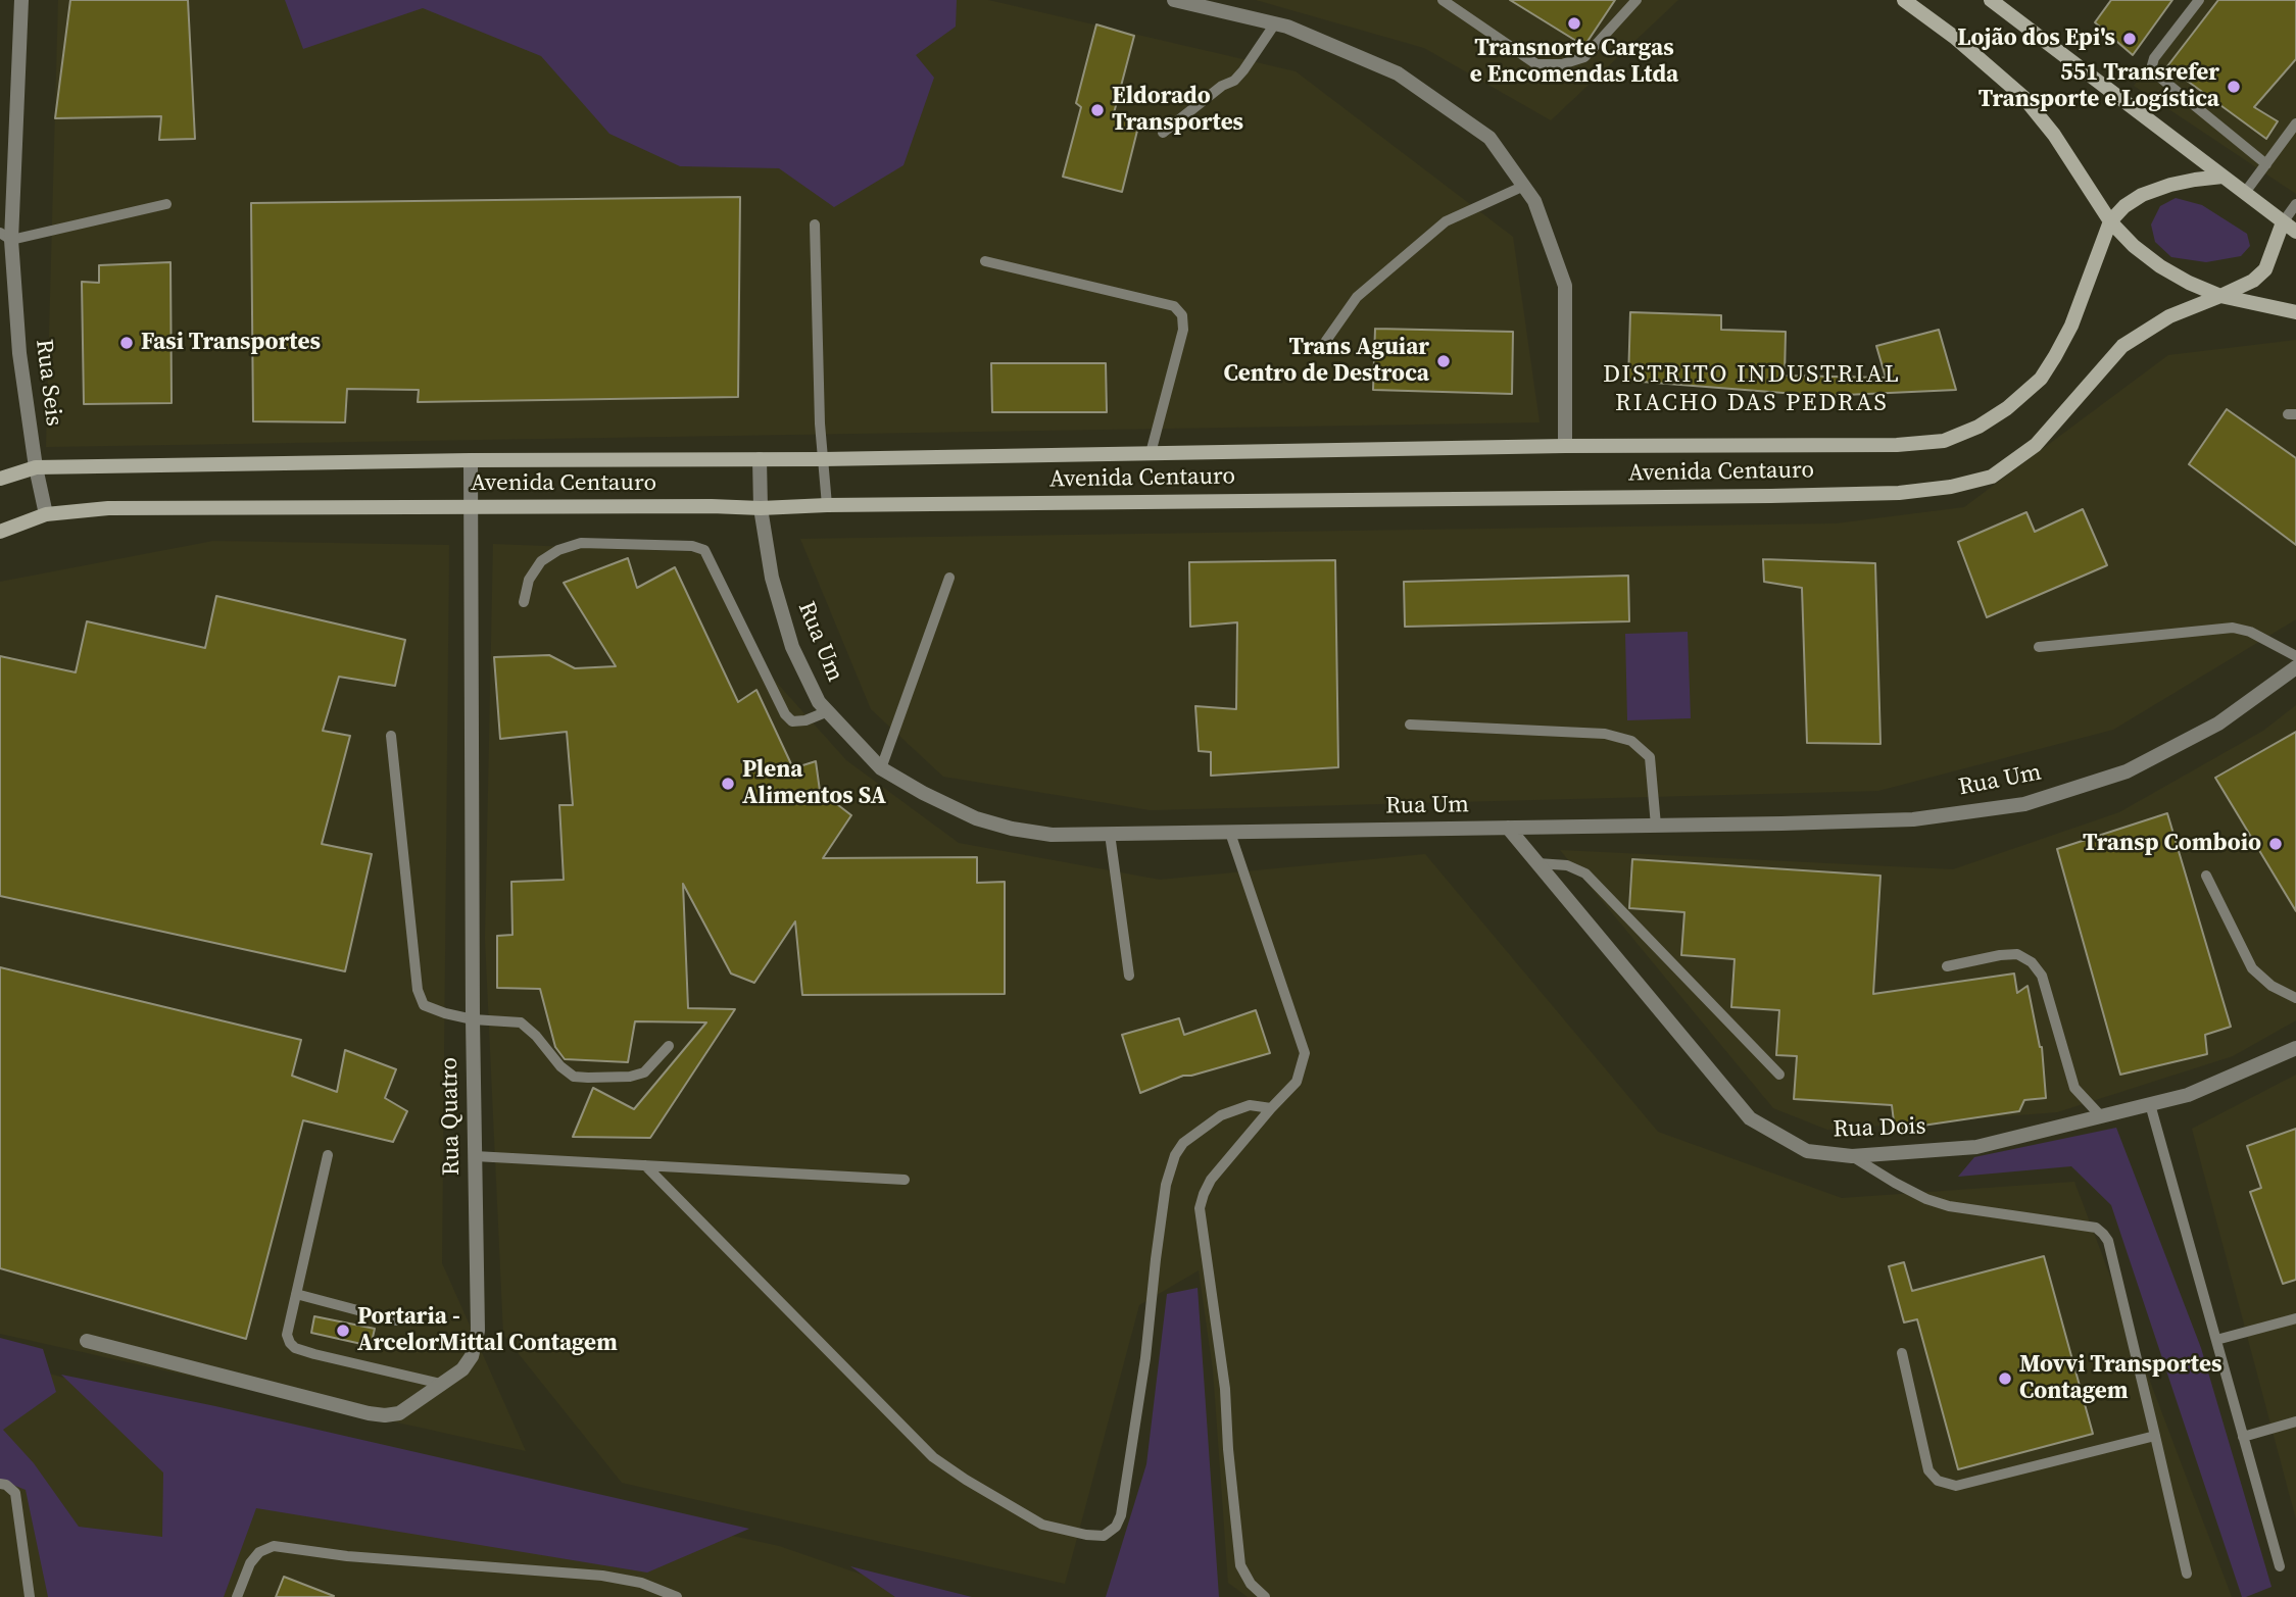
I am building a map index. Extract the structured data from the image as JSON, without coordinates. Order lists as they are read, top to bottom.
{
  "streets": {
    "street": [
      "Rua Seis",
      "Avenida Centauro",
      "Rua Um",
      "Rua Quatro",
      "Rua Dois"
    ]
  },
  "crossings": [
    ["Rua Seis", "Avenida Centauro"],
    ["Avenida Centauro", "Rua Um"],
    ["Avenida Centauro", "Rua Quatro"],
    ["Rua Um", "Rua Dois"]
  ],
  "districts": ["DISTRITO INDUSTRIAL RIACHO DAS PEDRAS"],
  "places": [
    "Transnorte Cargas e Encomendas Ltda",
    "Lojão dos Epi's",
    "551 Transrefer Transporte e Logística",
    "Eldorado Transportes",
    "Fasi Transportes",
    "Trans Aguiar Centro de Destroca",
    "Plena Alimentos SA",
    "Transp Comboio",
    "Portaria - ArcelorMittal Contagem",
    "Movvi Transportes Contagem"
  ]
}
